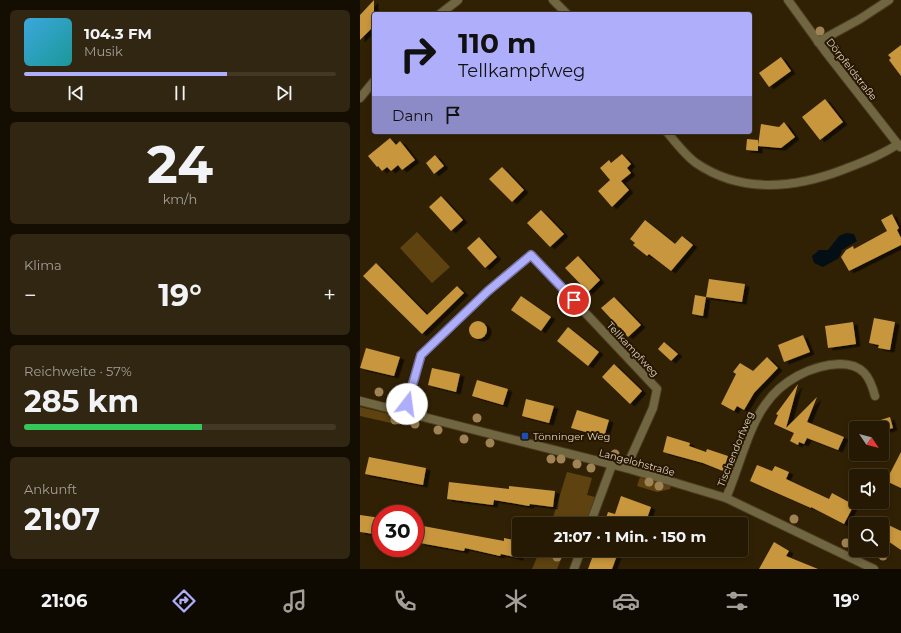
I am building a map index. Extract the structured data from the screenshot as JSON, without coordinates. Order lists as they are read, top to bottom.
{
  "streets": {
    "street": [
      "Dörpfeldstraße",
      "Tellkampfweg",
      "Tischendorfweg",
      "Langelohstraße"
    ]
  },
  "crossings": [
    ["Tellkampfweg", "Langelohstraße"],
    ["Tischendorfweg", "Langelohstraße"]
  ],
  "places": {
    "transit": ["Tönninger Weg"]
  },
  "north": "bottom right",
  "page": {
    "turn": ["110 m", "Tellkampfweg"],
    "song": ["104.3 FM", "Musik"],
    "then": "Dann",
    "tile": [
      ["24", "km/h"],
      "Klima",
      ["Reichweite · 57%", "285 km"],
      ["Ankunft", "21:07"]
    ],
    "heat": ["−", "19°", "+"],
    "limit": "30",
    "trip": "21:07 · 1 Min. · 150 m",
    "tabs": ["21:06", "19°"]
  }
}
